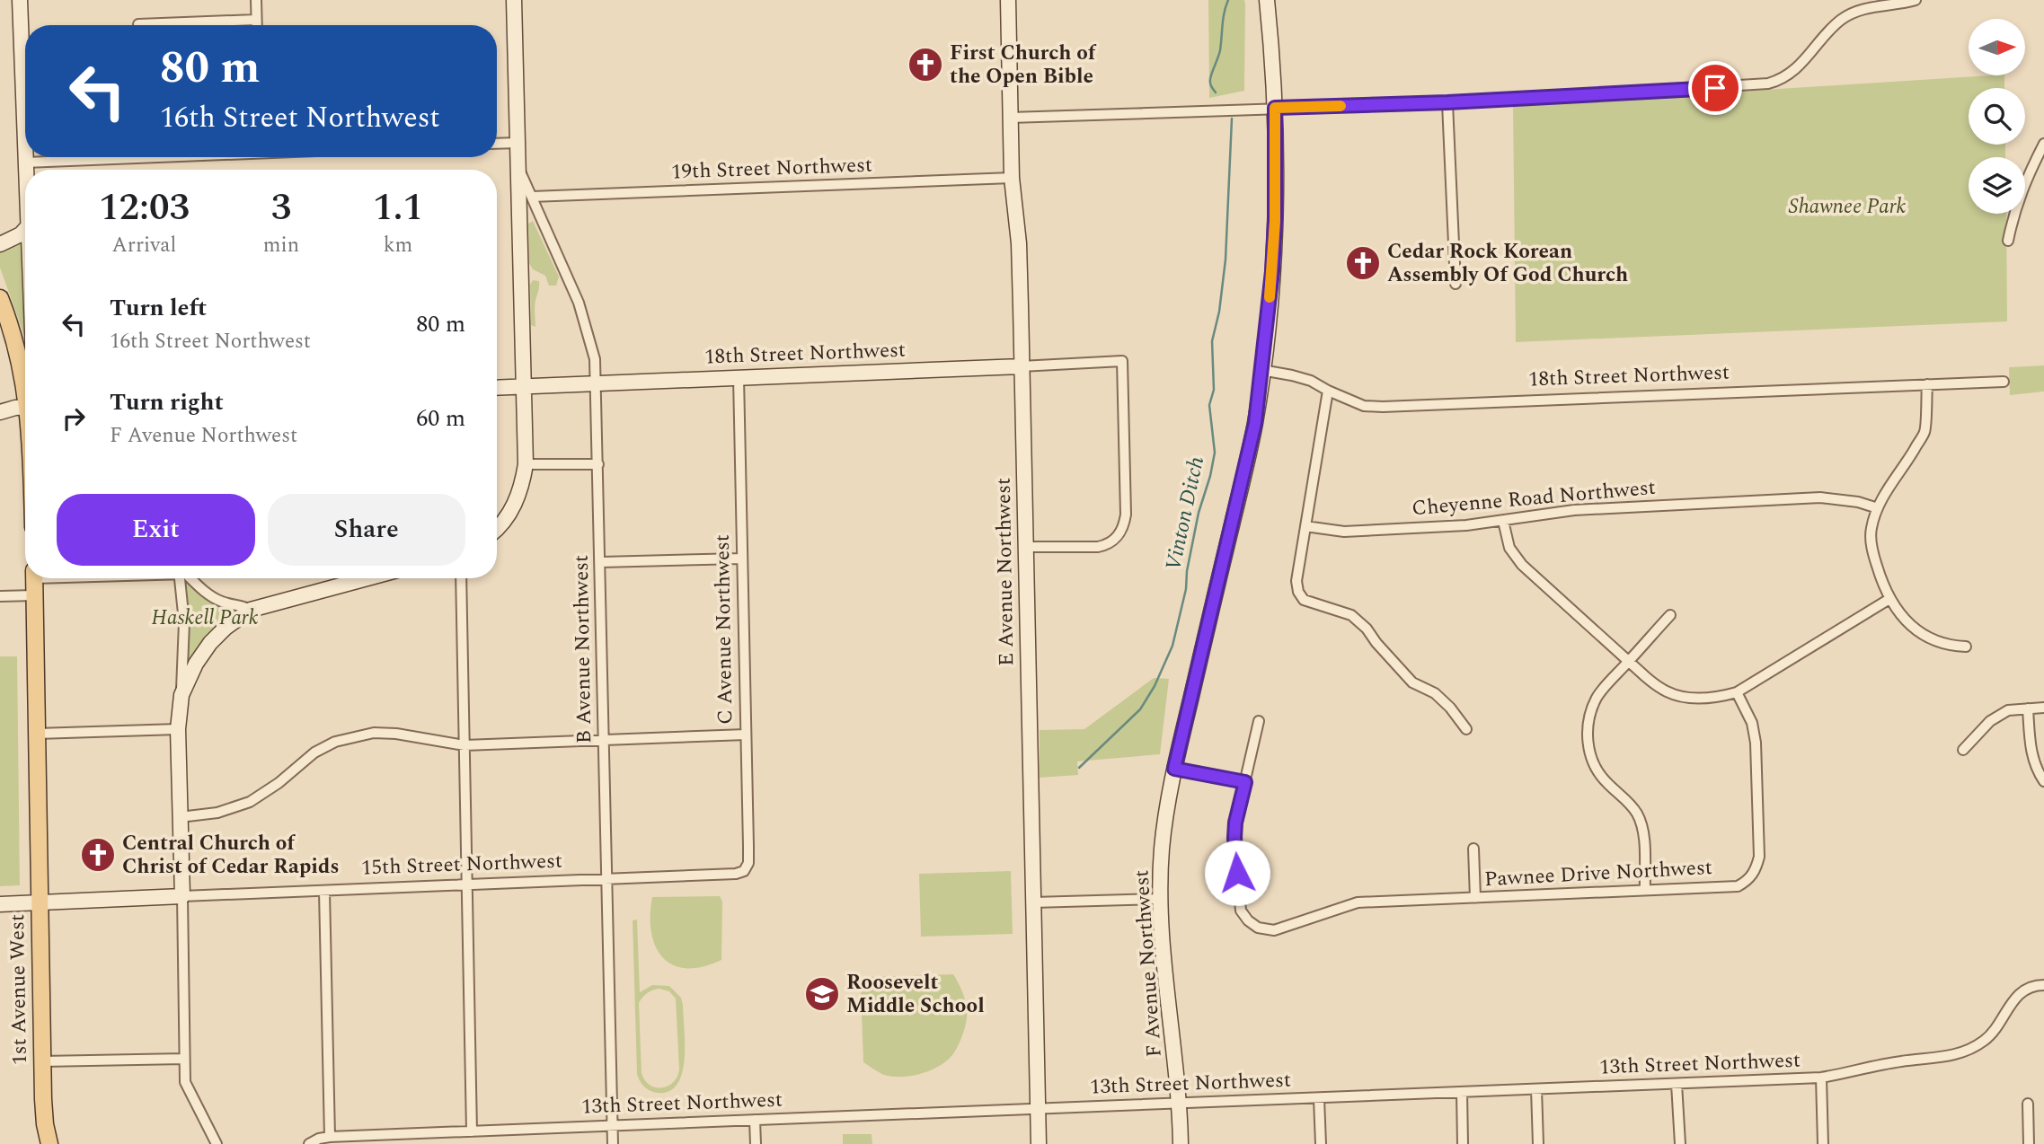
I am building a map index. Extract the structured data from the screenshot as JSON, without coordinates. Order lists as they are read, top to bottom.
{
  "streets": {
    "main road": ["1st Avenue West"],
    "street": [
      "19th Street Northwest",
      "18th Street Northwest",
      "Cheyenne Road Northwest",
      "E Avenue Northwest",
      "C Avenue Northwest",
      "B Avenue Northwest",
      "15th Street Northwest",
      "Pawnee Drive Northwest",
      "F Avenue Northwest",
      "13th Street Northwest"
    ]
  },
  "crossings": [
    ["19th Street Northwest", "E Avenue Northwest"],
    ["19th Street Northwest", "B Avenue Northwest"],
    ["18th Street Northwest", "E Avenue Northwest"],
    ["18th Street Northwest", "C Avenue Northwest"],
    ["18th Street Northwest", "B Avenue Northwest"],
    ["18th Street Northwest", "F Avenue Northwest"],
    ["E Avenue Northwest", "13th Street Northwest"],
    ["C Avenue Northwest", "15th Street Northwest"],
    ["B Avenue Northwest", "15th Street Northwest"],
    ["B Avenue Northwest", "13th Street Northwest"],
    ["15th Street Northwest", "1st Avenue West"],
    ["F Avenue Northwest", "13th Street Northwest"]
  ],
  "water": ["Vinton Ditch"],
  "parks": ["Shawnee Park", "Haskell Park"],
  "places": {
    "church": ["First Church of the Open Bible", "Cedar Rock Korean Assembly Of God Church", "Central Church of Christ of Cedar Rapids"],
    "school or university": ["Roosevelt Middle School"]
  },
  "north": "right",
  "page": {
    "turn": ["80 m", "16th Street Northwest"],
    "eta": [
      "12:03",
      "Arrival",
      "3",
      "min",
      "1.1",
      "km"
    ],
    "list": [
      {
        "name": "Turn left",
        "note": "16th Street Northwest",
        "value": "80 m"
      },
      {
        "name": "Turn right",
        "note": "F Avenue Northwest",
        "value": "60 m"
      }
    ],
    "buttons": ["Exit", "Share"]
  }
}
